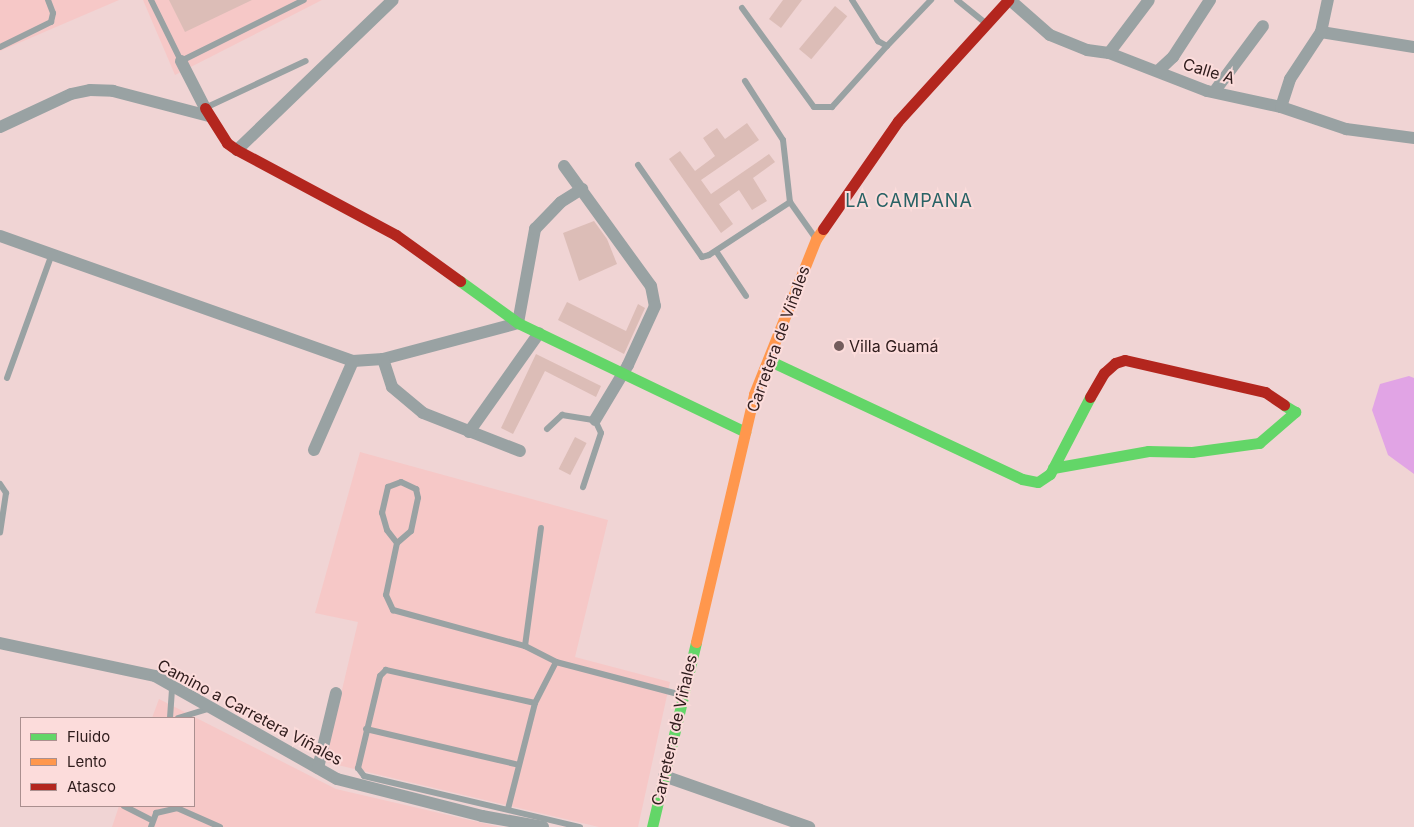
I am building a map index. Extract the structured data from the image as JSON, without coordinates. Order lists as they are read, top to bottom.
{
  "streets": {
    "street": ["Calle A", "Carretera de Viñales", "Camino a Carretera Viñales"]
  },
  "crossings": [
    ["Calle A", "Carretera de Viñales"]
  ],
  "districts": ["LA CAMPANA"],
  "places": ["Villa Guamá"],
  "legend": ["Fluido", "Lento", "Atasco"]
}
